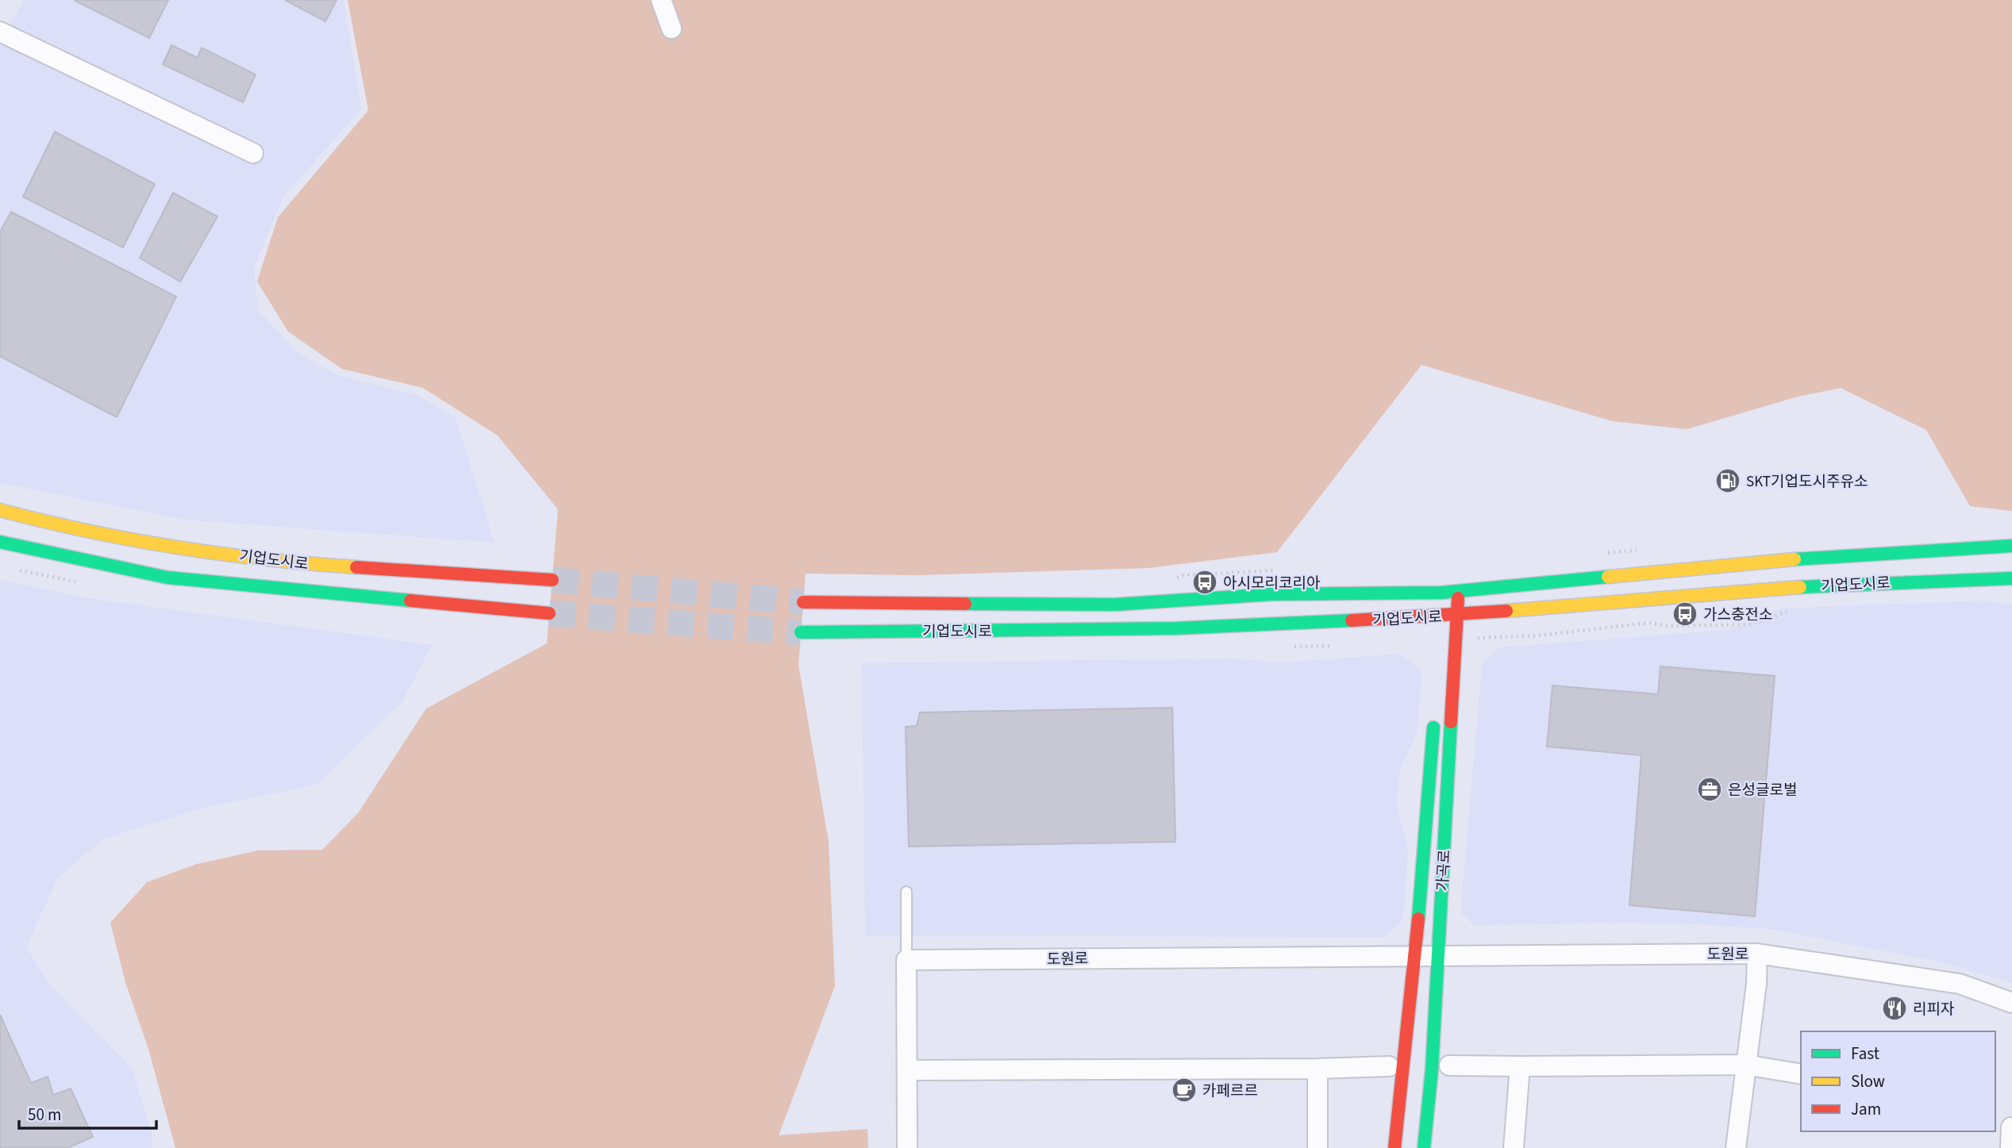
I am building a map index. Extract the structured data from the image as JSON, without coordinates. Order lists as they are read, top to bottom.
{
  "streets": {
    "street": ["기업도시로", "가곡로", "도원로"]
  },
  "crossings": [
    ["기업도시로", "가곡로"],
    ["가곡로", "도원로"]
  ],
  "places": {
    "fuel station": ["SKT기업도시주유소"],
    "bus stop": ["아시모리코리아", "가스충전소"],
    "office": ["은성글로벌"],
    "restaurant": ["리피자"],
    "cafe": ["카페르르"]
  },
  "legend": ["Fast", "Slow", "Jam"],
  "scale_bar": "50 m"
}
